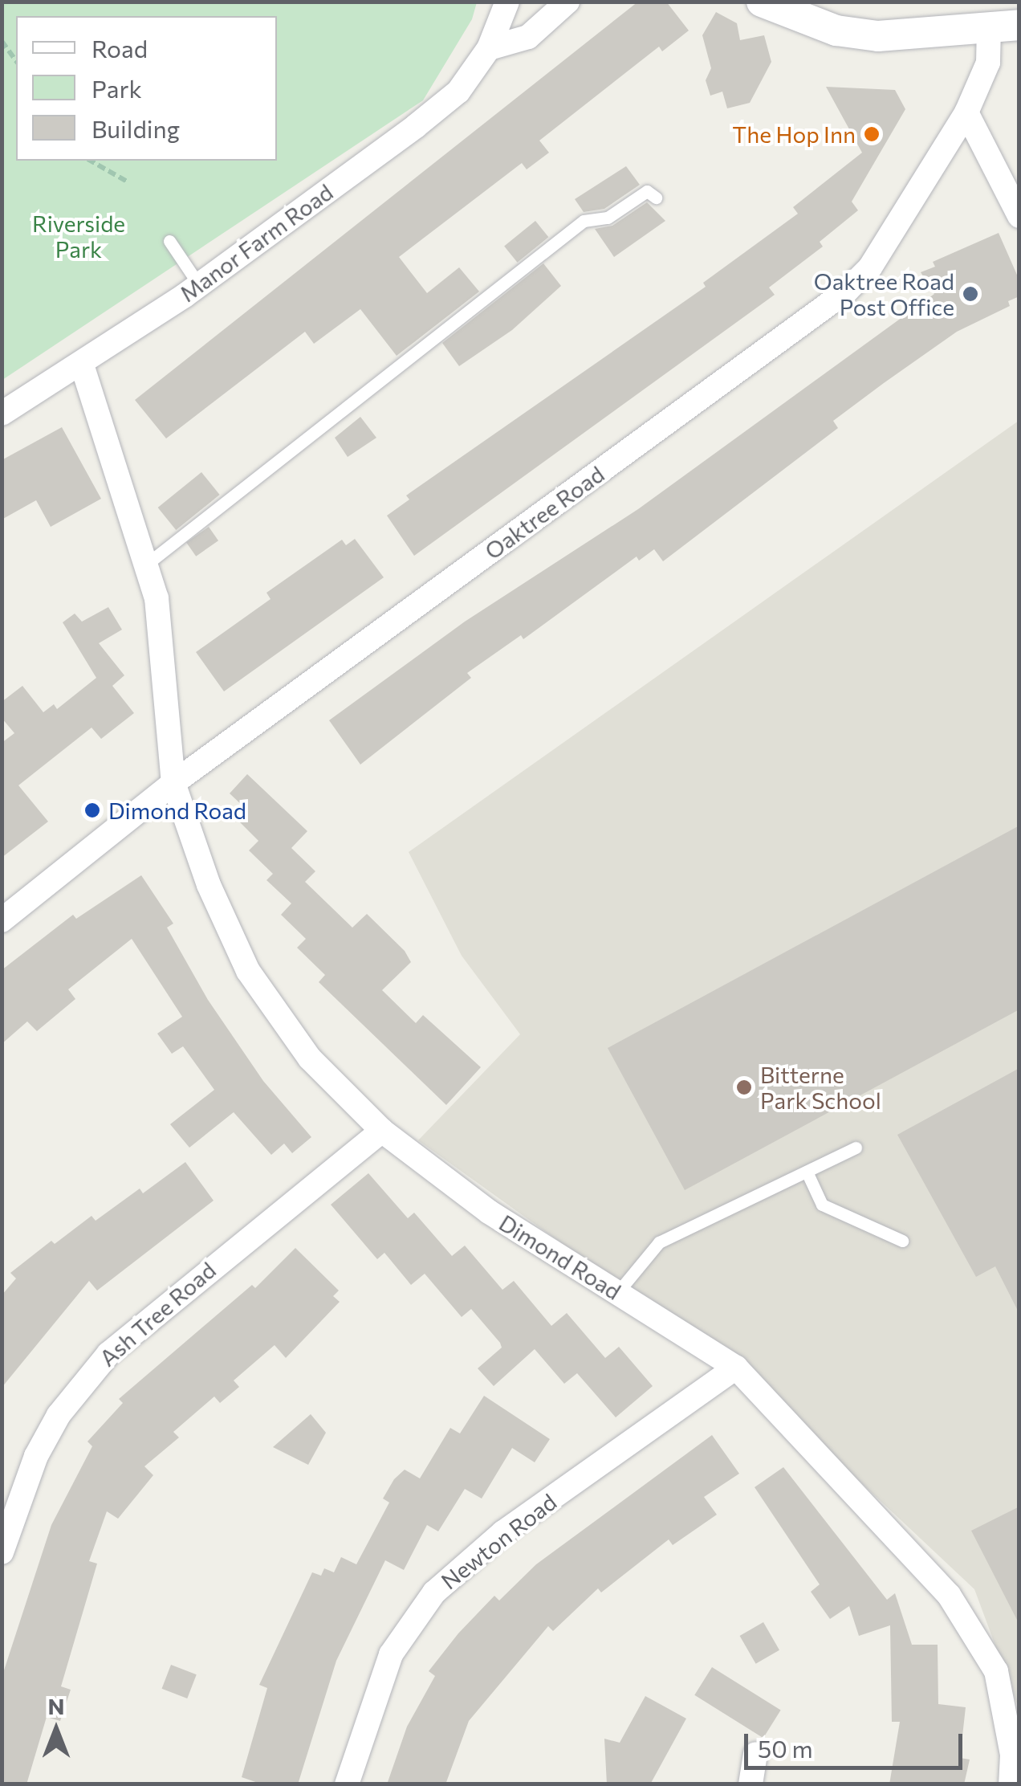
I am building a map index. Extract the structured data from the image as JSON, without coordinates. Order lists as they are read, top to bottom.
{
  "streets": {
    "street": [
      "Manor Farm Road",
      "Oaktree Road",
      "Dimond Road",
      "Ash Tree Road",
      "Newton Road"
    ]
  },
  "crossings": [
    ["Manor Farm Road", "Dimond Road"],
    ["Oaktree Road", "Dimond Road"],
    ["Dimond Road", "Ash Tree Road"],
    ["Dimond Road", "Newton Road"]
  ],
  "parks": ["Riverside Park"],
  "places": [
    "The Hop Inn",
    "Oaktree Road Post Office",
    "Dimond Road",
    "Bitterne Park School"
  ],
  "legend": ["Road", "Park", "Building"],
  "scale_bar": "50 m",
  "north": "top"
}
